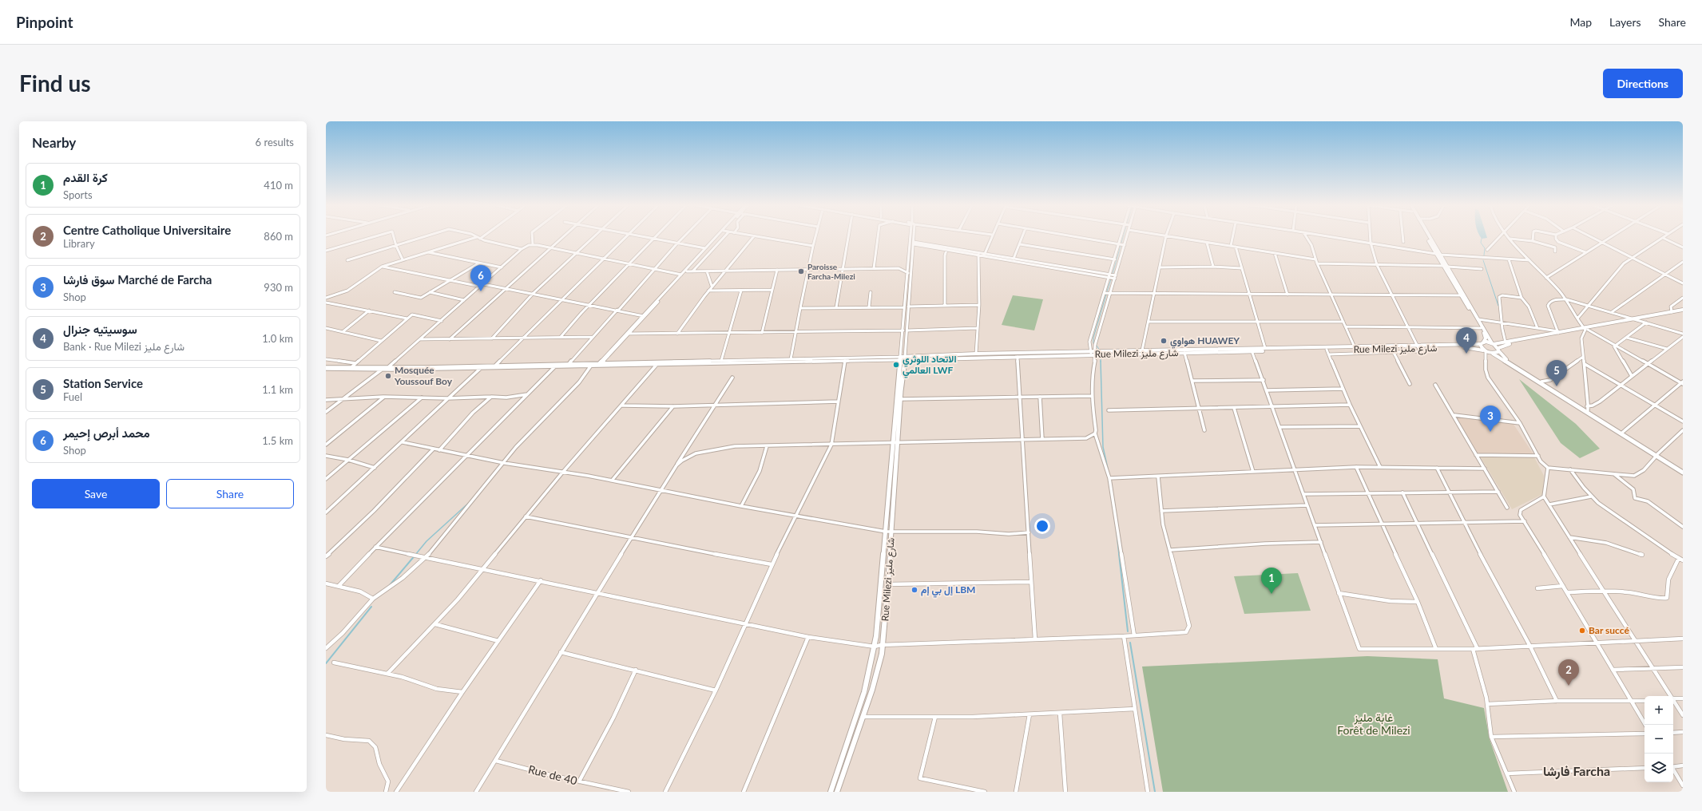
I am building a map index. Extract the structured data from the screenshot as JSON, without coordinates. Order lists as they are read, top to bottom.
{
  "streets": {
    "street": ["Rue Milezi شارع مليز", "Rue de 40"]
  },
  "districts": ["فارشا Farcha"],
  "parks": ["غابة مليز Forêt de Milezi"],
  "places": [
    "Paroisse Farcha-Milezi",
    "هواوي HUAWEY",
    "الاتحاد اللوثري العالمي LWF",
    "Mosquée Youssouf Boy",
    "إل بي إم LBM",
    "Bar succé"
  ],
  "page": {
    "header": "Pinpoint",
    "nav": ["Map", "Layers", "Share"],
    "buttons": [
      "Directions",
      ["Save", "Share"]
    ],
    "title": "Find us",
    "heading": ["Nearby", "6 results"],
    "list": [
      {
        "mark": "1",
        "name": "كرة القدم",
        "note": "Sports",
        "value": "410 m"
      },
      {
        "mark": "2",
        "name": "Centre Catholique Universitaire",
        "note": "Library",
        "value": "860 m"
      },
      {
        "mark": "3",
        "name": "سوق فارشا Marché de Farcha",
        "note": "Shop",
        "value": "930 m"
      },
      {
        "mark": "4",
        "name": "سوسيتيه جنرال",
        "note": "Bank · Rue Milezi شارع مليز",
        "value": "1.0 km"
      },
      {
        "mark": "5",
        "name": "Station Service",
        "note": "Fuel",
        "value": "1.1 km"
      },
      {
        "mark": "6",
        "name": "محمد أبرص إحيمر",
        "note": "Shop",
        "value": "1.5 km"
      }
    ],
    "pins": [
      "6",
      "4",
      "5",
      "3",
      "1",
      "2"
    ],
    "map_buttons": ["+", "−"]
  }
}
